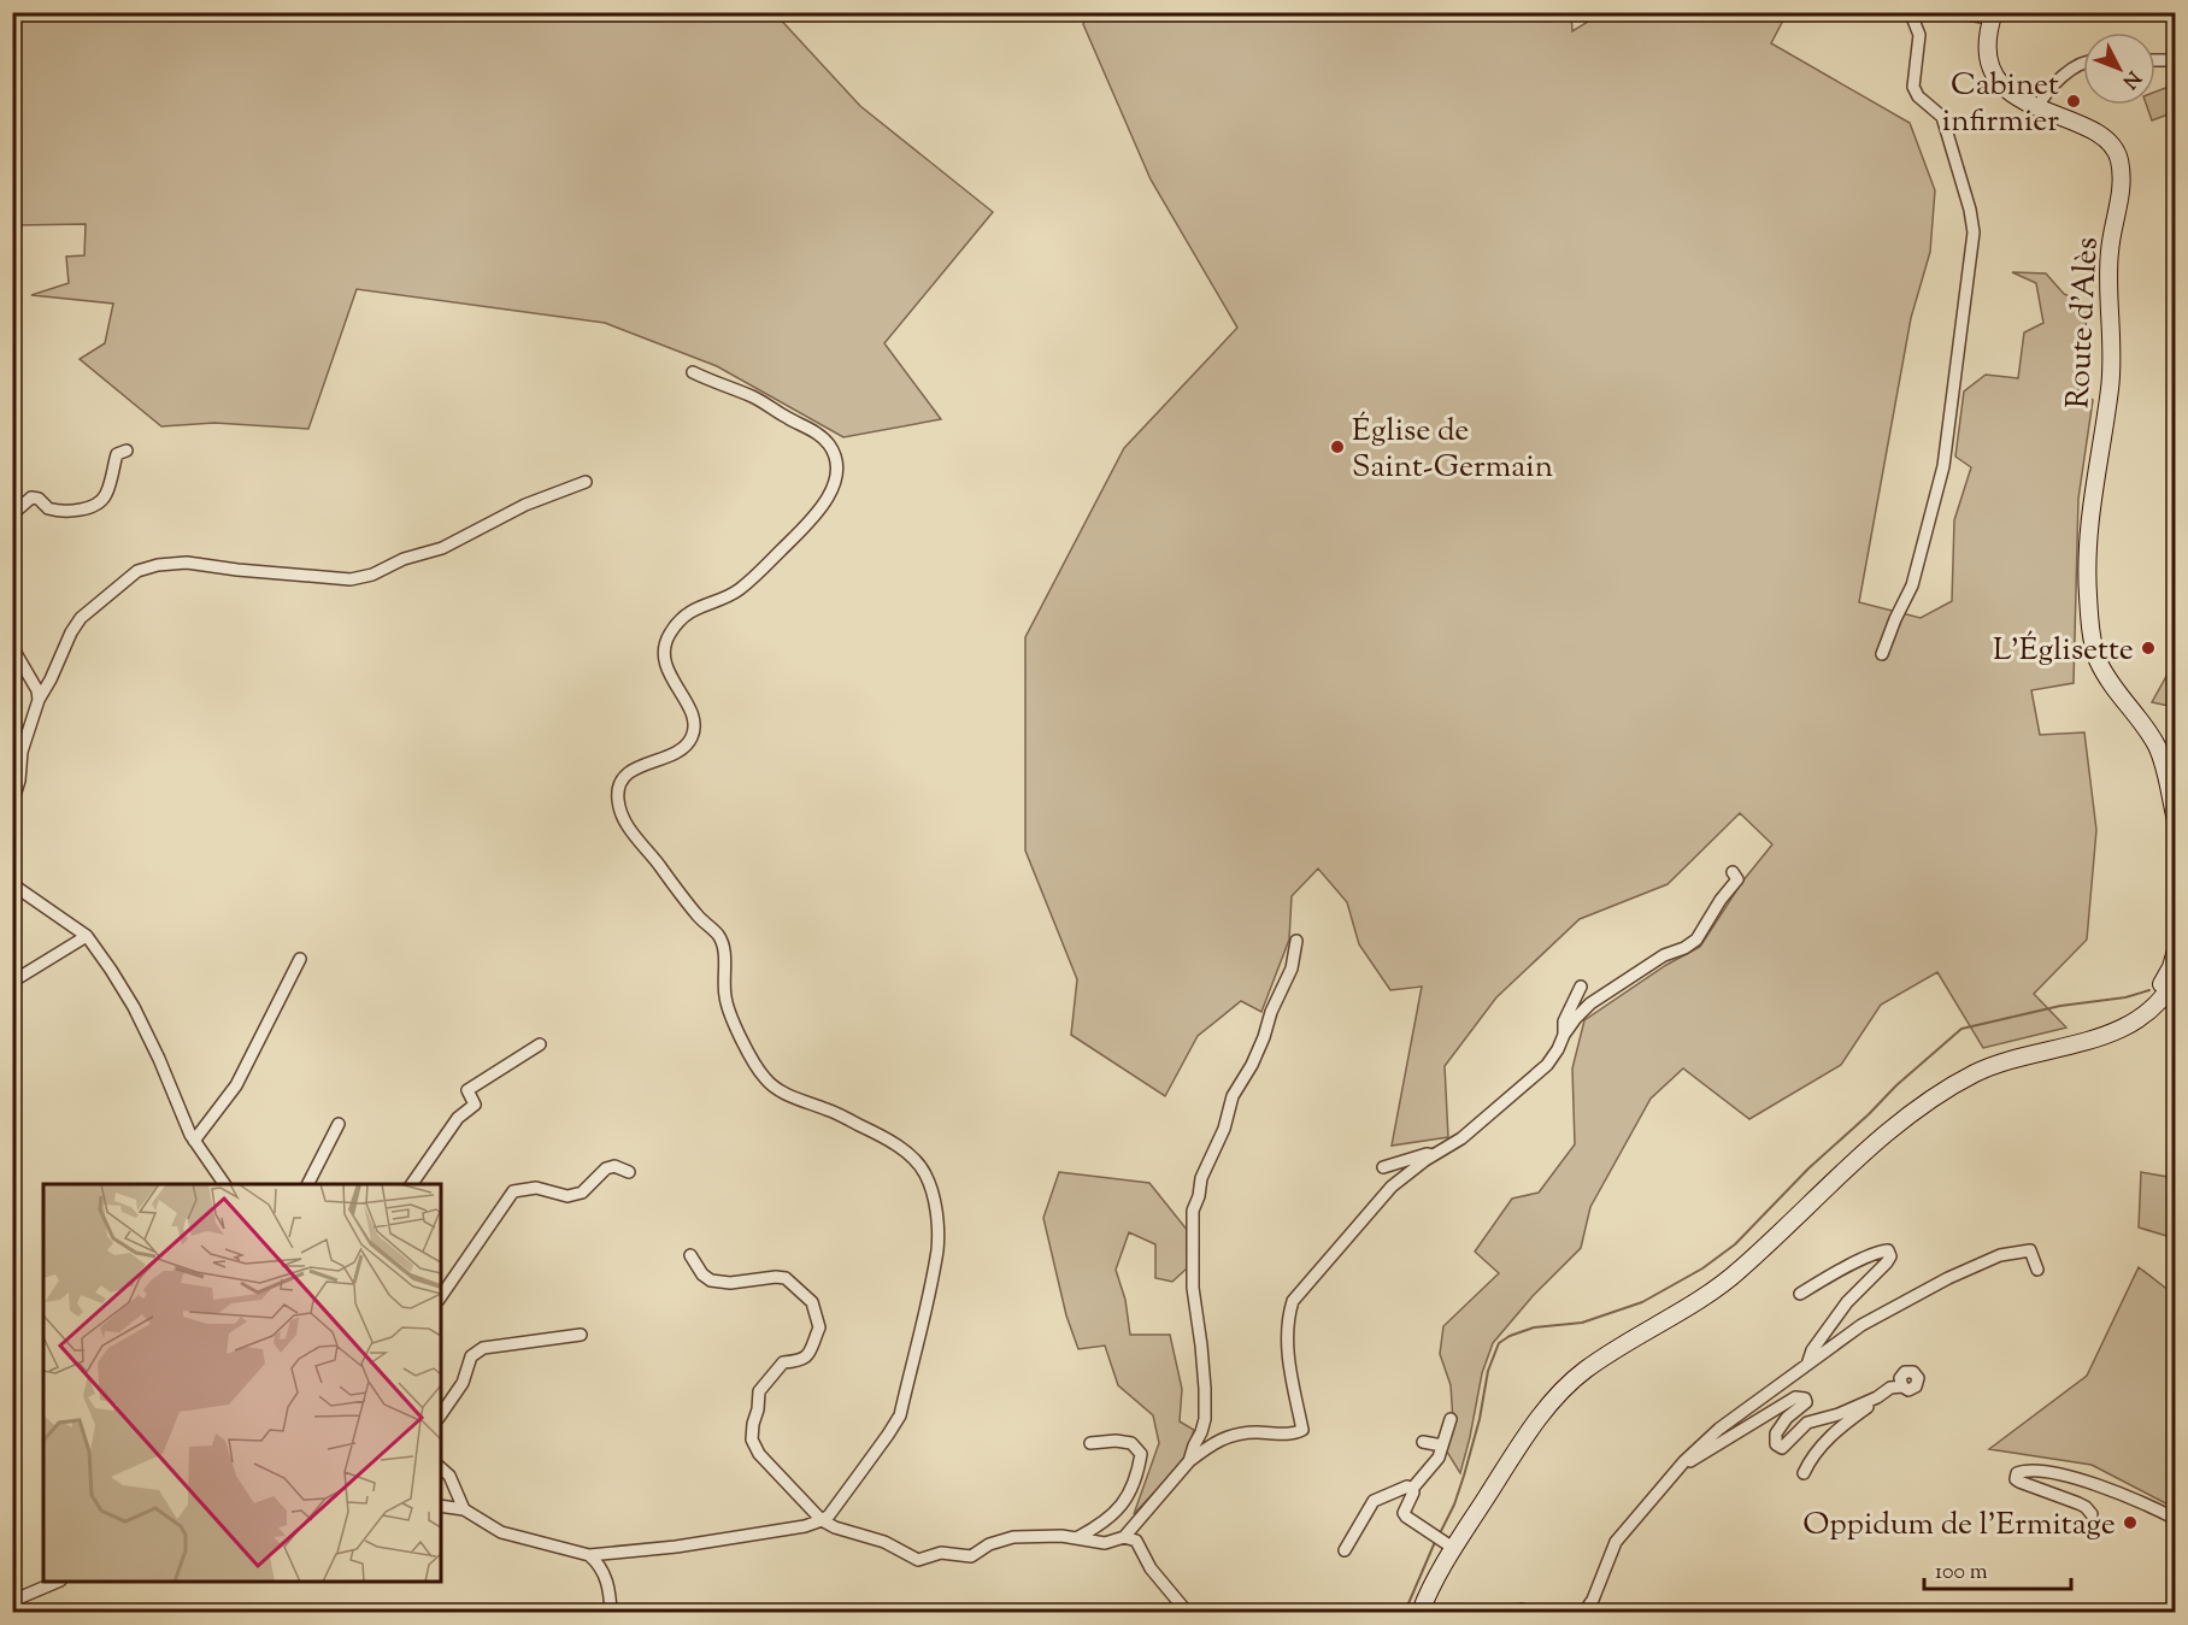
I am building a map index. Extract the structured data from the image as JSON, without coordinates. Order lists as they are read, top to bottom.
{
  "streets": {
    "main road": ["Route d'Alès"]
  },
  "places": [
    "Cabinet infirmier",
    "Église de Saint-Germain",
    "L'Églisette",
    "Oppidum de l'Ermitage"
  ],
  "scale_bar": "100 m",
  "north": "bottom right"
}
